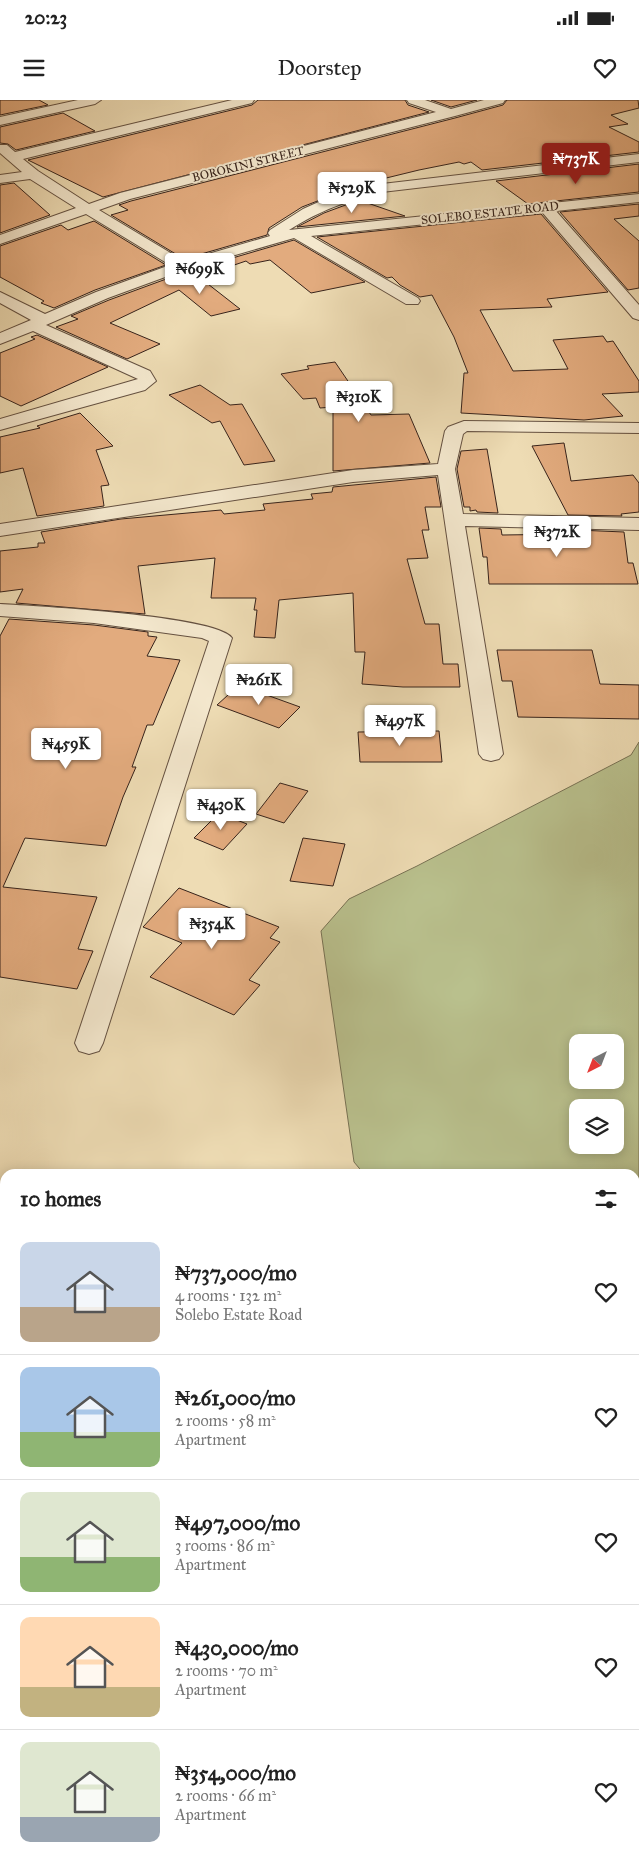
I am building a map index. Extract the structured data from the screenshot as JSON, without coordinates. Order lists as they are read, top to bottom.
{
  "streets": {
    "street": ["BOROKINI STREET", "SOLEBO ESTATE ROAD"]
  },
  "north": "bottom left",
  "page": {
    "status": "20:23",
    "header": "Doorstep",
    "price": [
      "₦737K",
      "₦529K",
      "₦699K",
      "₦310K",
      "₦372K",
      "₦261K",
      "₦497K",
      "₦459K",
      "₦430K",
      "₦354K"
    ],
    "heading": "10 homes",
    "list": [
      {
        "name": "₦737,000/mo",
        "note": "4 rooms · 132 m² · Solebo Estate Road"
      },
      {
        "name": "₦261,000/mo",
        "note": "2 rooms · 58 m² · Apartment"
      },
      {
        "name": "₦497,000/mo",
        "note": "3 rooms · 86 m² · Apartment"
      },
      {
        "name": "₦430,000/mo",
        "note": "2 rooms · 70 m² · Apartment"
      },
      {
        "name": "₦354,000/mo",
        "note": "2 rooms · 66 m² · Apartment"
      }
    ]
  }
}
